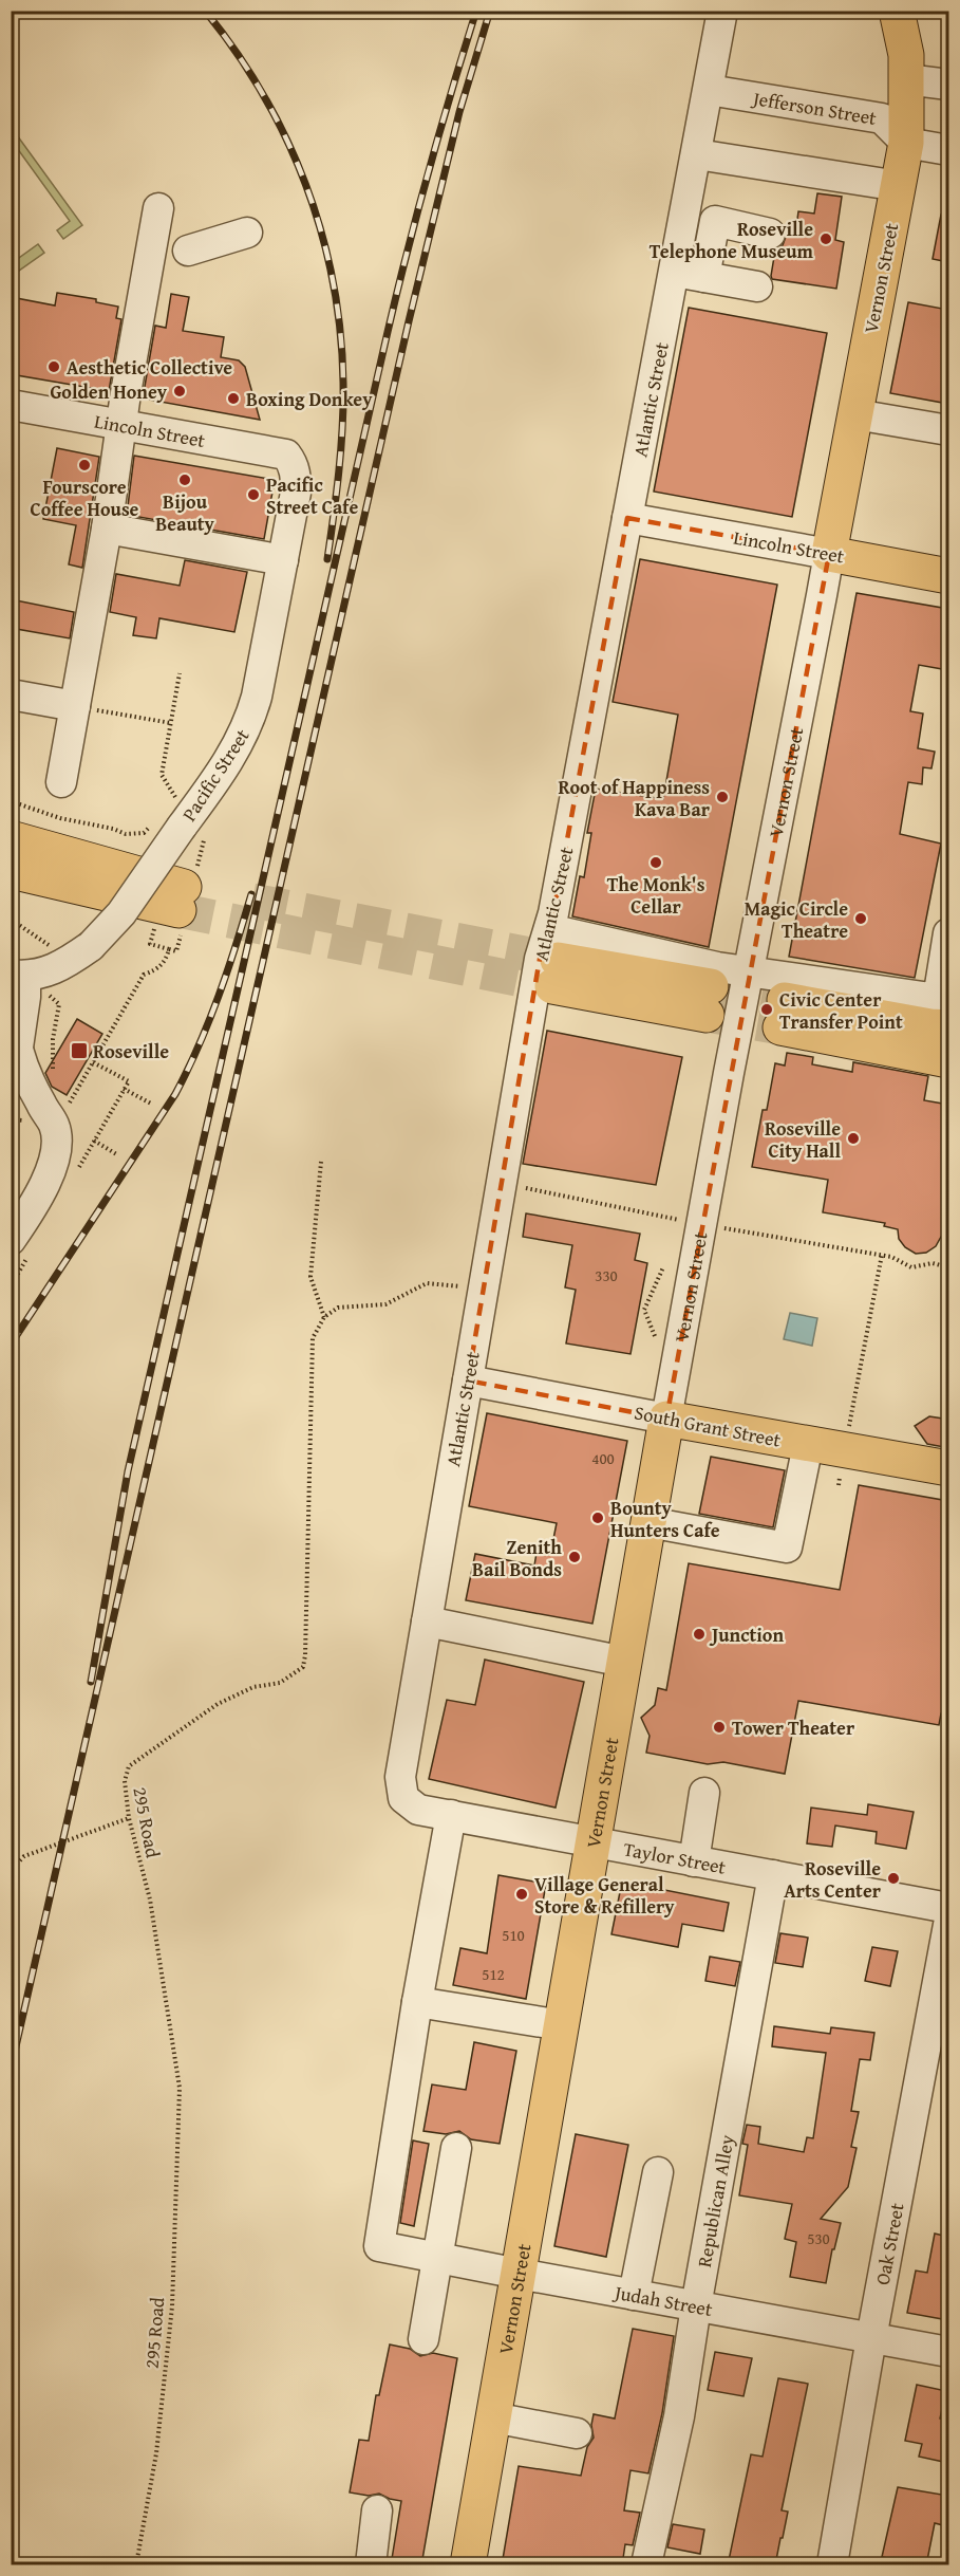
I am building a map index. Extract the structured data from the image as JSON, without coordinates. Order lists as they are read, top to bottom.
{
  "streets": {
    "main road": ["Vernon Street", "Lincoln Street", "South Grant Street"],
    "street": [
      "Jefferson Street",
      "Atlantic Street",
      "Pacific Street",
      "Taylor Street",
      "Republican Alley",
      "Oak Street",
      "Judah Street"
    ],
    "path": ["295 Road"]
  },
  "crossings": [
    ["Jefferson Street", "Vernon Street"],
    ["Jefferson Street", "Atlantic Street"],
    ["Vernon Street", "Lincoln Street"],
    ["Vernon Street", "South Grant Street"],
    ["Vernon Street", "Taylor Street"],
    ["Vernon Street", "Judah Street"],
    ["Atlantic Street", "Lincoln Street"],
    ["Atlantic Street", "South Grant Street"],
    ["Atlantic Street", "Taylor Street"],
    ["Lincoln Street", "Pacific Street"],
    ["Taylor Street", "Republican Alley"],
    ["Republican Alley", "Judah Street"],
    ["Oak Street", "Judah Street"]
  ],
  "places": {
    "other": [
      "Roseville Telephone Museum",
      "Aesthetic Collective",
      "Golden Honey",
      "Boxing Donkey",
      "Fourscore Coffee House",
      "Bijou Beauty",
      "Pacific Street Cafe",
      "Root of Happiness Kava Bar",
      "The Monk's Cellar",
      "Magic Circle Theatre",
      "Civic Center Transfer Point",
      "Roseville City Hall",
      "Bounty Hunters Cafe",
      "Zenith Bail Bonds",
      "Junction",
      "Tower Theater",
      "Roseville Arts Center",
      "Village General Store & Refillery"
    ],
    "transit": ["Roseville"]
  },
  "house_numbers": [
    "330",
    "400",
    "510",
    "512",
    "530"
  ]
}
